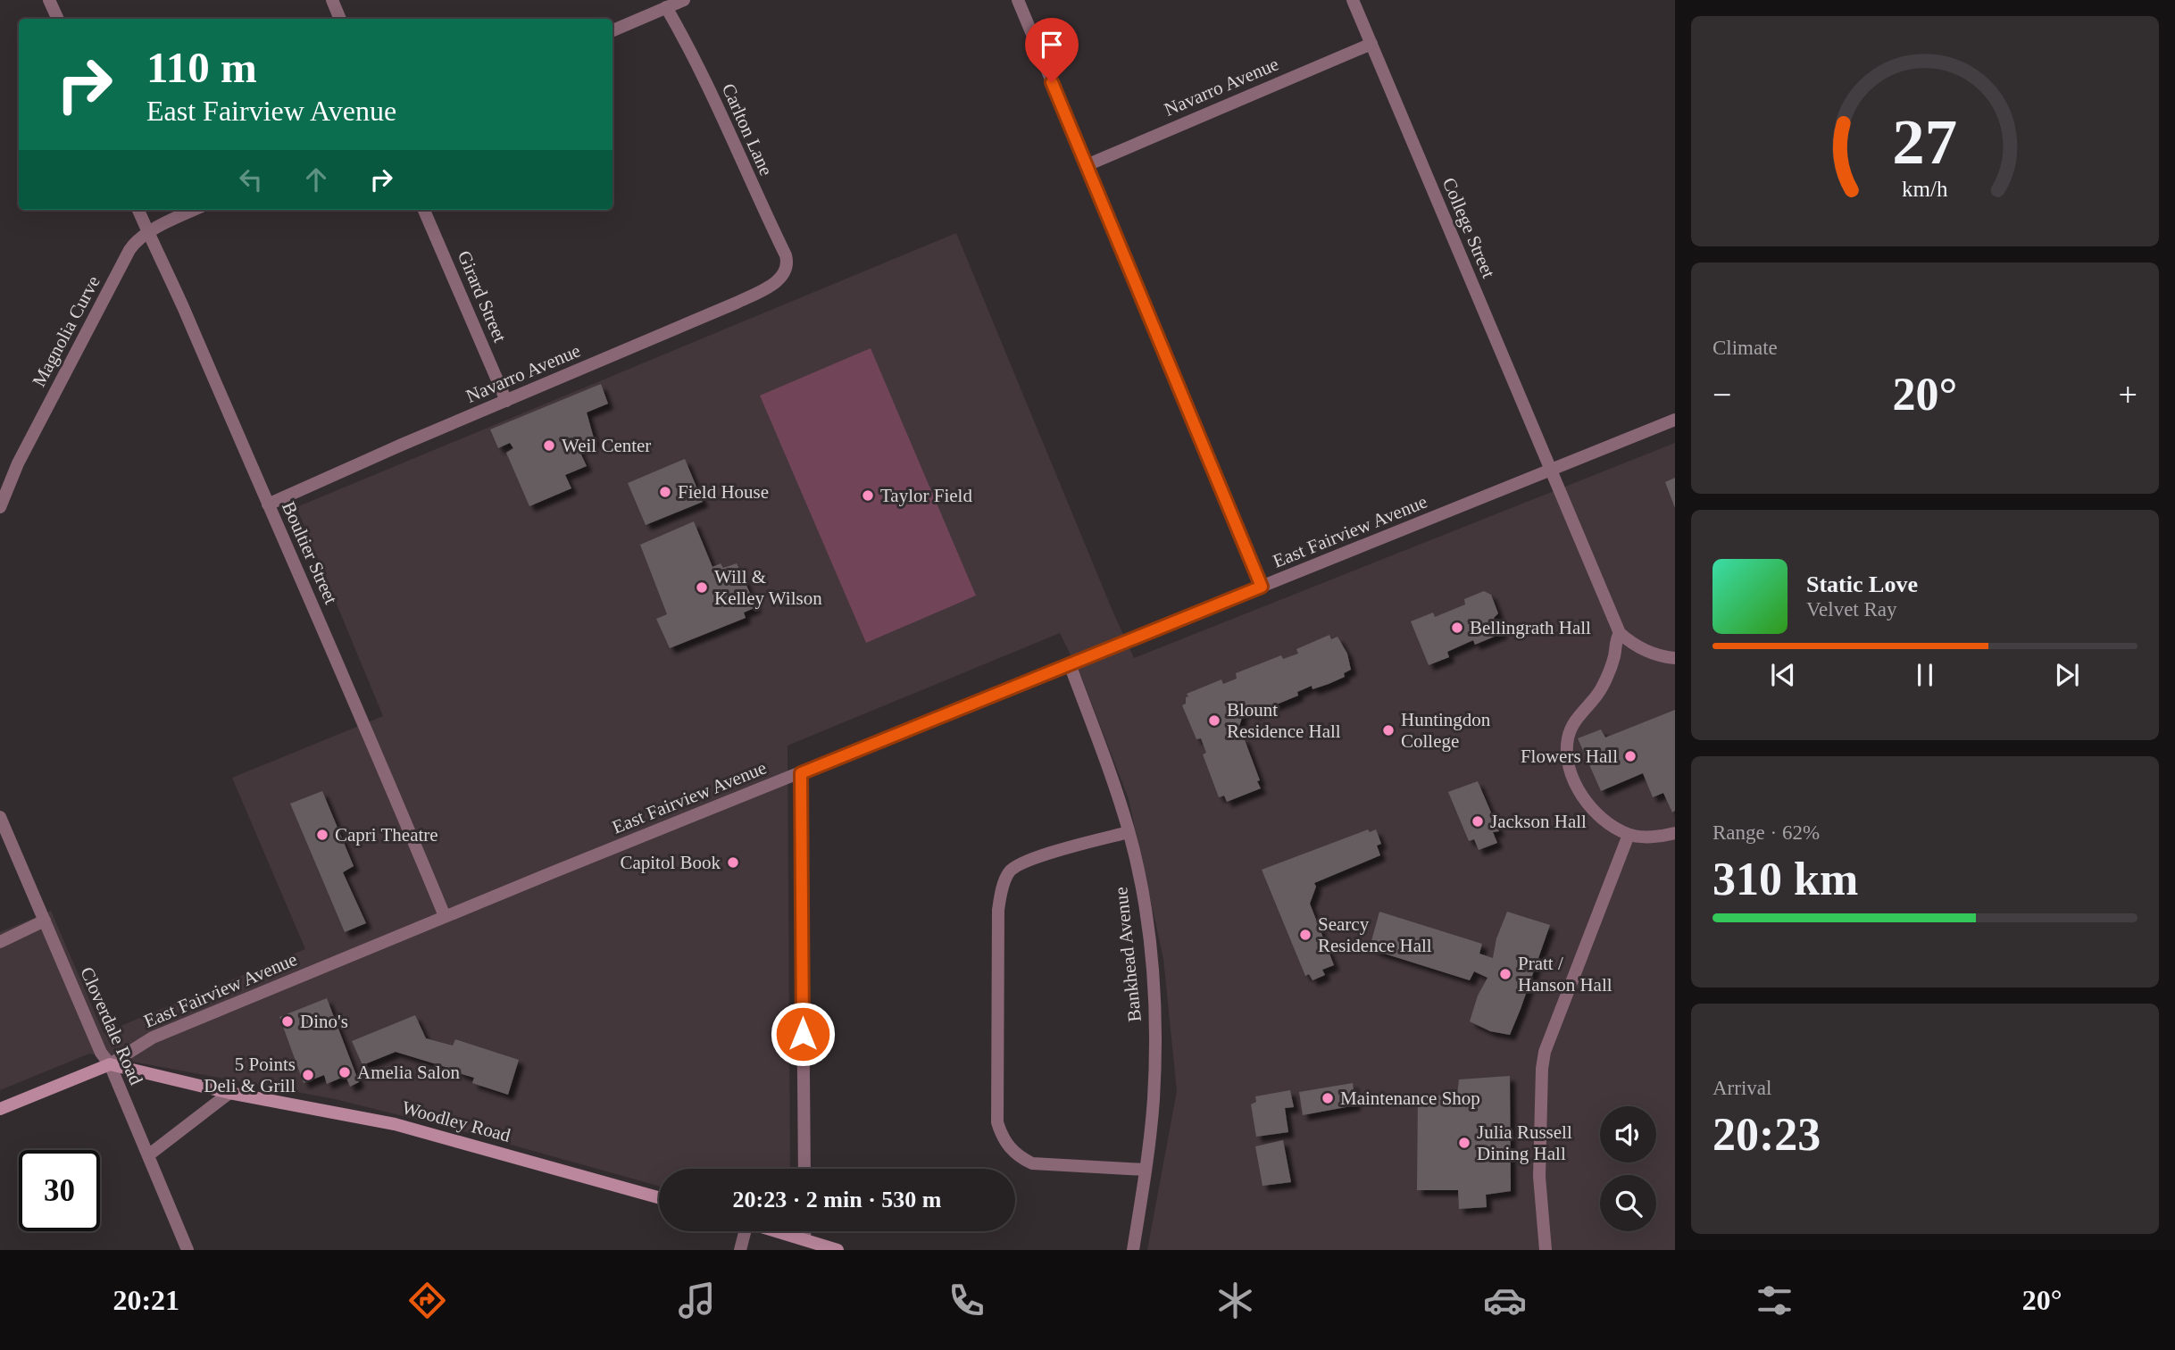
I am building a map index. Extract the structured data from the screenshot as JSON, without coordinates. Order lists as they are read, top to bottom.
{
  "streets": {
    "main road": ["East Fairview Avenue", "Woodley Road"],
    "street": [
      "Navarro Avenue",
      "Carlton Lane",
      "College Street",
      "Girard Street",
      "Magnolia Curve",
      "Boultier Street",
      "Bankhead Avenue",
      "Cloverdale Road"
    ]
  },
  "crossings": [
    ["Navarro Avenue", "Carlton Lane"],
    ["Navarro Avenue", "College Street"],
    ["Navarro Avenue", "Girard Street"],
    ["Navarro Avenue", "Boultier Street"],
    ["College Street", "East Fairview Avenue"],
    ["Magnolia Curve", "Boultier Street"],
    ["East Fairview Avenue", "Boultier Street"],
    ["East Fairview Avenue", "Bankhead Avenue"],
    ["East Fairview Avenue", "Cloverdale Road"],
    ["East Fairview Avenue", "Woodley Road"],
    ["Cloverdale Road", "Woodley Road"]
  ],
  "places": [
    "Weil Center",
    "Field House",
    "Taylor Field",
    "Will & Kelley Wilson",
    "Bellingrath Hall",
    "Blount Residence Hall",
    "Huntingdon College",
    "Flowers Hall",
    "Jackson Hall",
    "Capri Theatre",
    "Capitol Book",
    "Searcy Residence Hall",
    "Pratt / Hanson Hall",
    "Dino's",
    "Amelia Salon",
    "5 Points Deli & Grill",
    "Maintenance Shop",
    "Julia Russell Dining Hall"
  ],
  "page": {
    "turn": ["110 m", "East Fairview Avenue"],
    "tile": [
      "Climate",
      ["Range · 62%", "310 km"],
      ["Arrival", "20:23"]
    ],
    "heat": ["−", "20°", "+"],
    "song": ["Static Love", "Velvet Ray"],
    "limit": "30",
    "trip": "20:23 · 2 min · 530 m",
    "tabs": ["20:21", "20°"],
    "gauge": ["27", "km/h"]
  }
}
